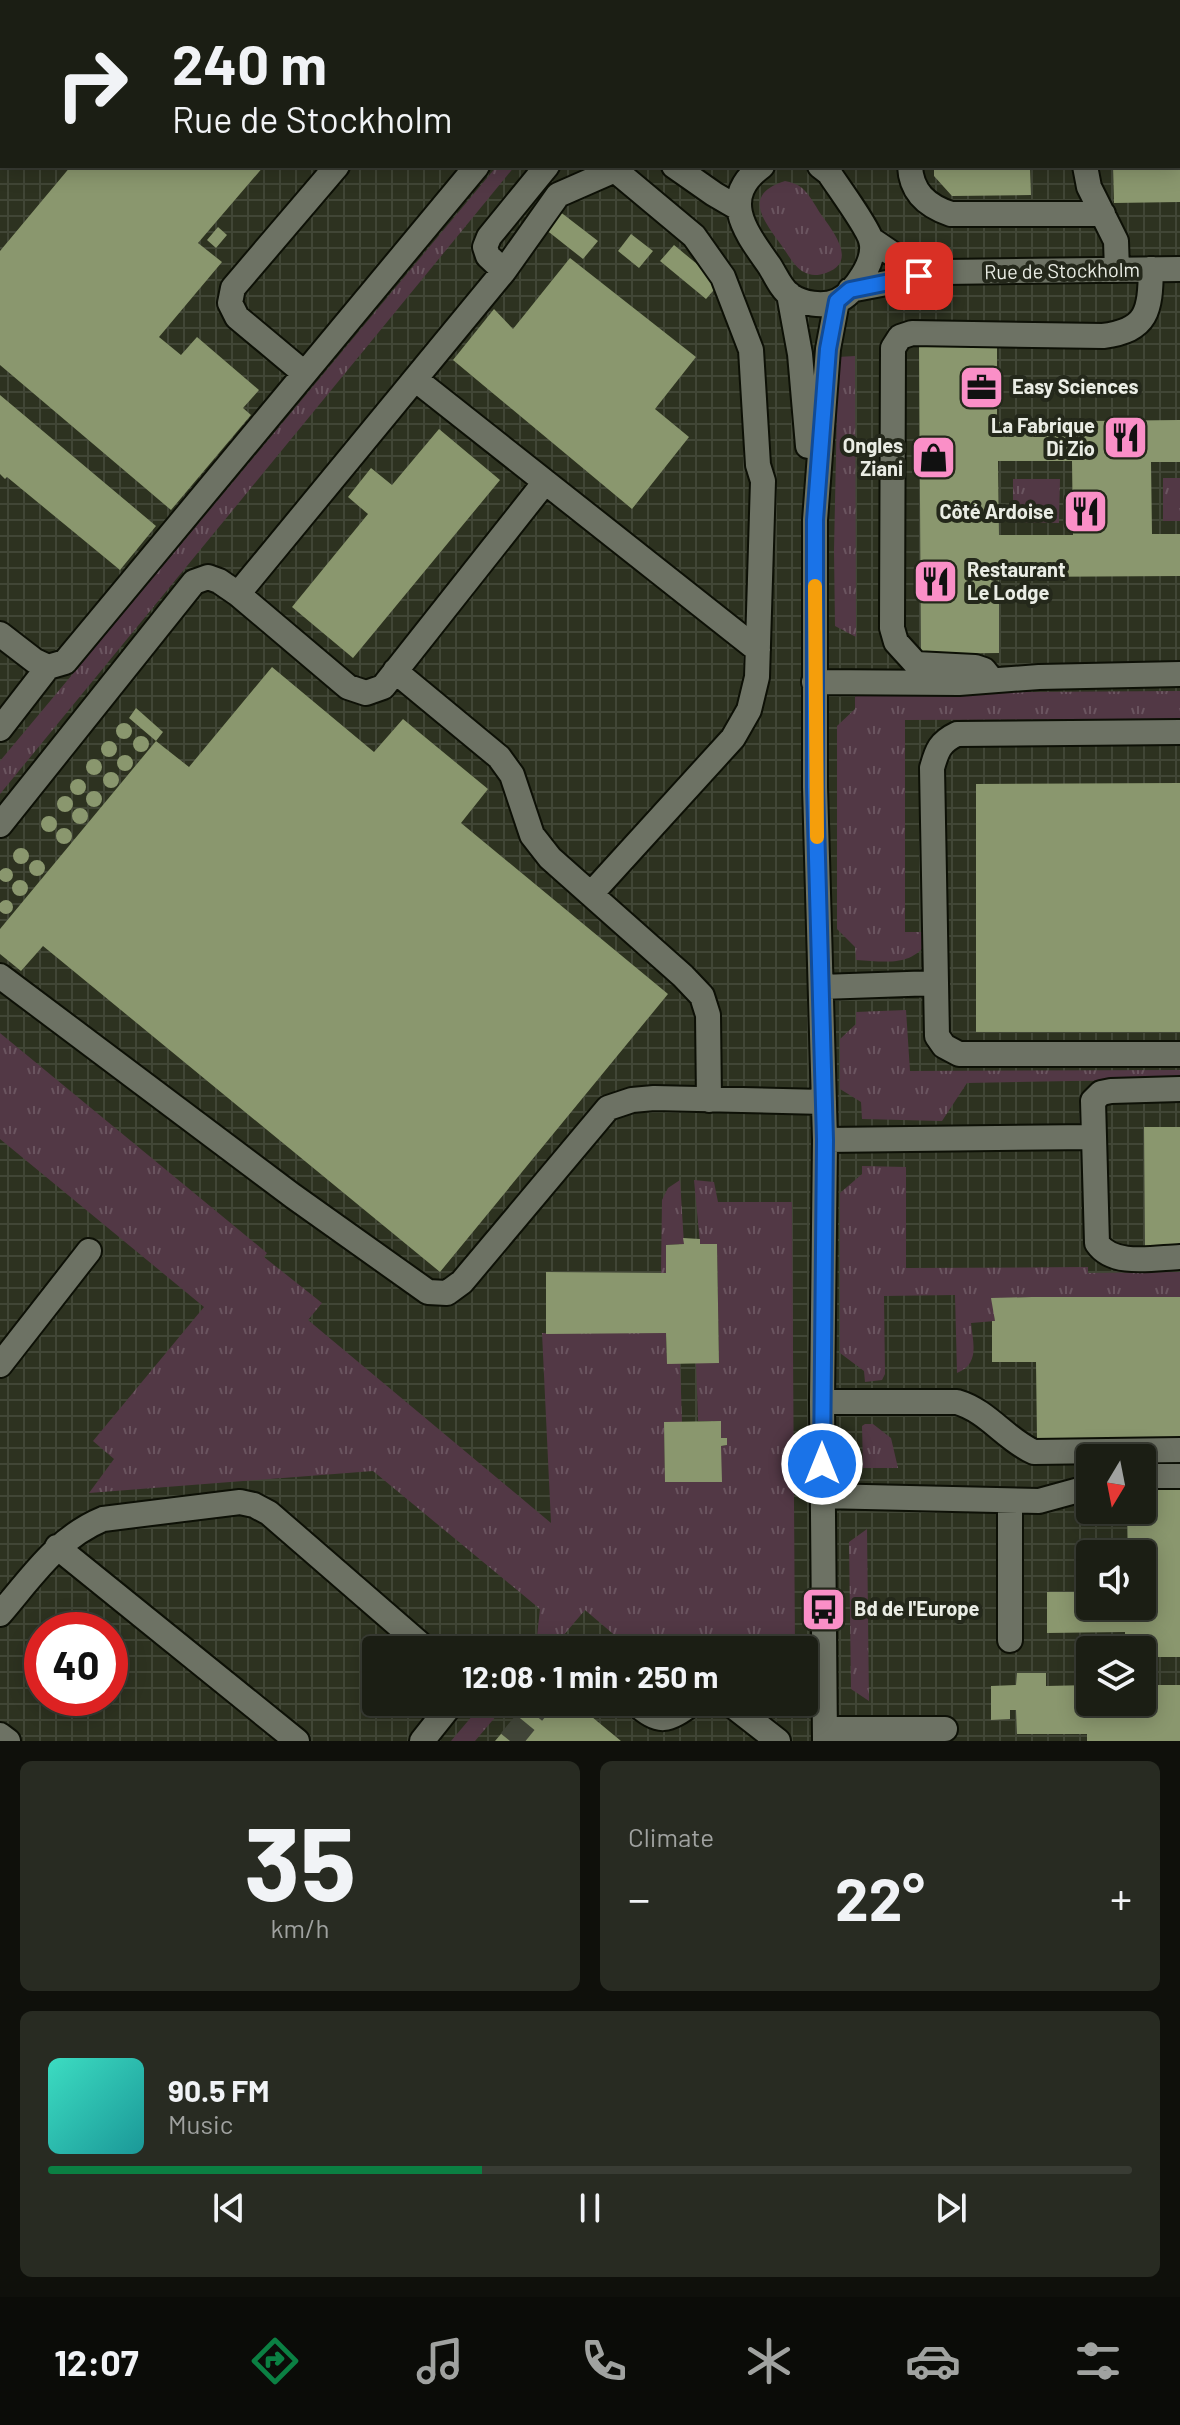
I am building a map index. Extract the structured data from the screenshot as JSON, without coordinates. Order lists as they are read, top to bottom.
{
  "streets": {
    "street": ["Rue de Stockholm"]
  },
  "places": {
    "office": ["Easy Sciences"],
    "restaurant": ["La Fabrique Di Zio", "Côté Ardoise", "Restaurant Le Lodge"],
    "shop": ["Ongles Ziani"],
    "bus stop": ["Bd de l'Europe"]
  },
  "north": "bottom",
  "page": {
    "turn": ["240 m", "Rue de Stockholm"],
    "limit": "40",
    "trip": "12:08 · 1 min · 250 m",
    "tile": [
      ["35", "km/h"],
      "Climate"
    ],
    "heat": ["−", "22°", "+"],
    "song": ["90.5 FM", "Music"],
    "tabs": "12:07"
  }
}
